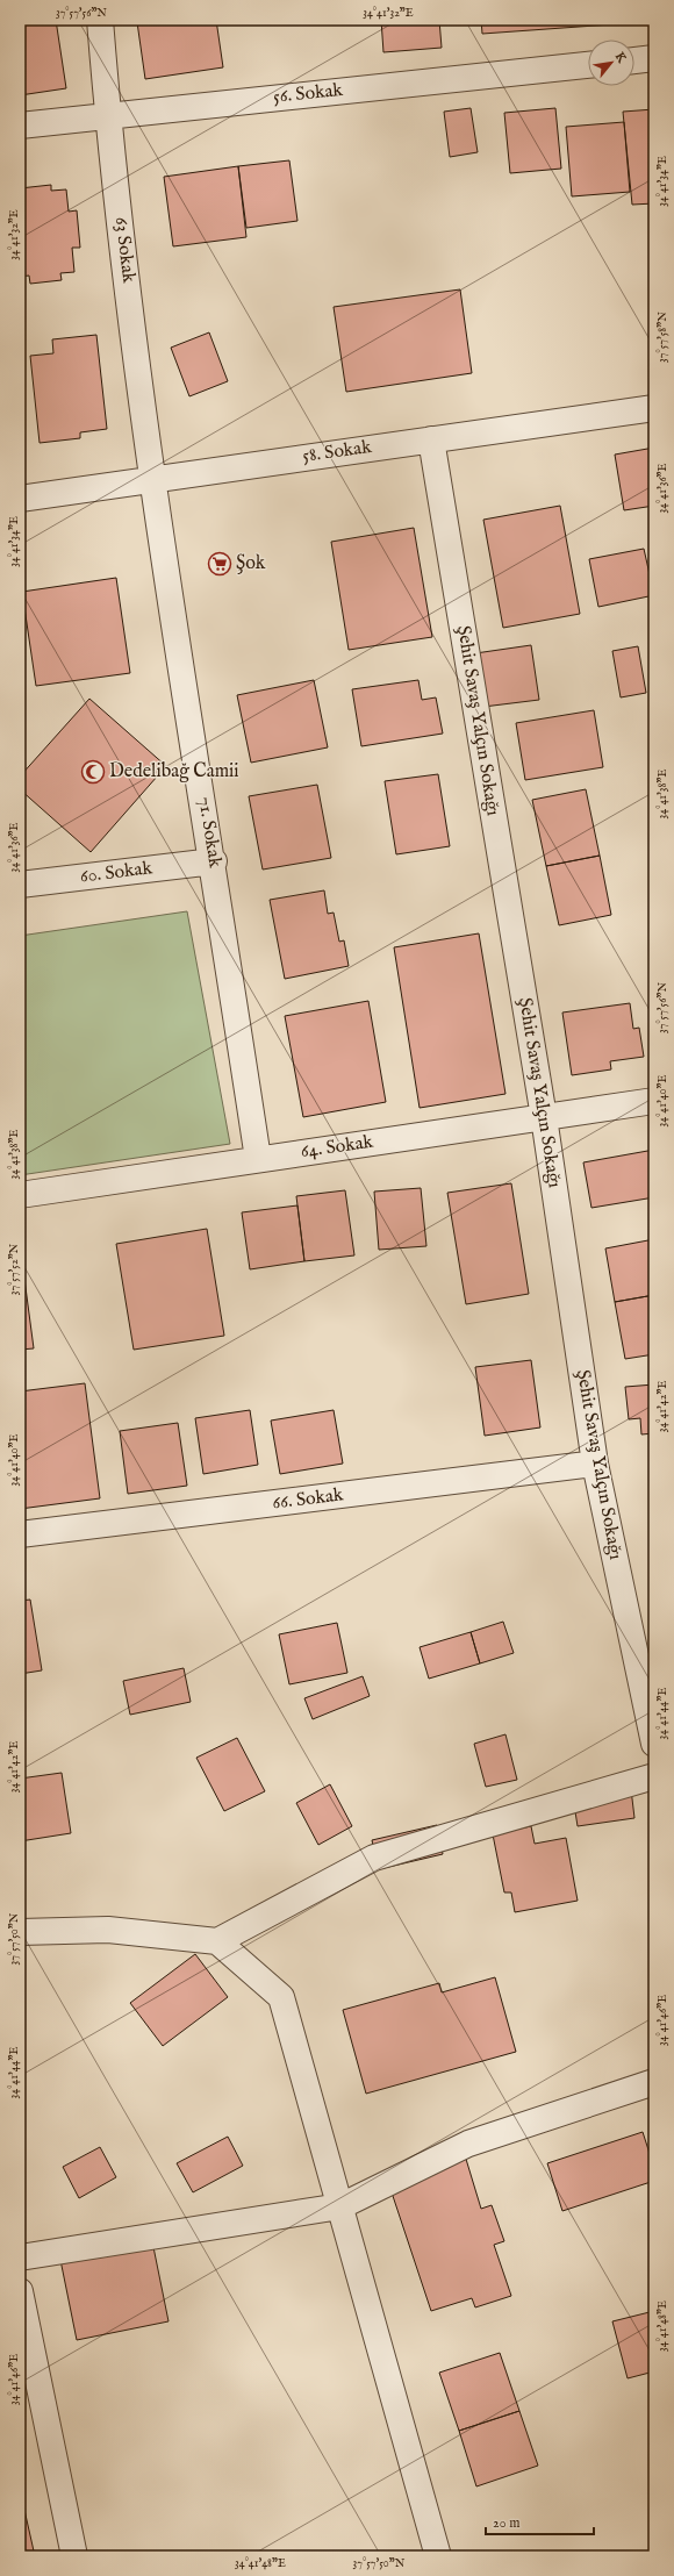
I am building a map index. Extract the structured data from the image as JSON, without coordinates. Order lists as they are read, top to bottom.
{
  "streets": {
    "street": [
      "56. Sokak",
      "63 Sokak",
      "58. Sokak",
      "Şehit Savaş Yalçın Sokağı",
      "71. Sokak",
      "60. Sokak",
      "64. Sokak",
      "66. Sokak"
    ]
  },
  "crossings": [
    ["56. Sokak", "63 Sokak"],
    ["63 Sokak", "58. Sokak"],
    ["63 Sokak", "71. Sokak"],
    ["58. Sokak", "Şehit Savaş Yalçın Sokağı"],
    ["58. Sokak", "71. Sokak"],
    ["Şehit Savaş Yalçın Sokağı", "64. Sokak"],
    ["Şehit Savaş Yalçın Sokağı", "66. Sokak"],
    ["71. Sokak", "60. Sokak"],
    ["71. Sokak", "64. Sokak"]
  ],
  "places": {
    "supermarket": ["Şok"],
    "mosque": ["Dedelibağ Camii"]
  },
  "scale_bar": "20 m",
  "north": "top right",
  "coordinates": [
    "37°57'56\"N",
    "34°41'32\"E",
    "34°41'34\"E",
    "37°57'58\"N",
    "34°41'36\"E",
    "34°41'38\"E",
    "34°41'40\"E",
    "37°57'52\"N",
    "34°41'42\"E",
    "34°41'44\"E",
    "37°57'50\"N",
    "34°41'46\"E",
    "34°41'48\"E"
  ]
}
